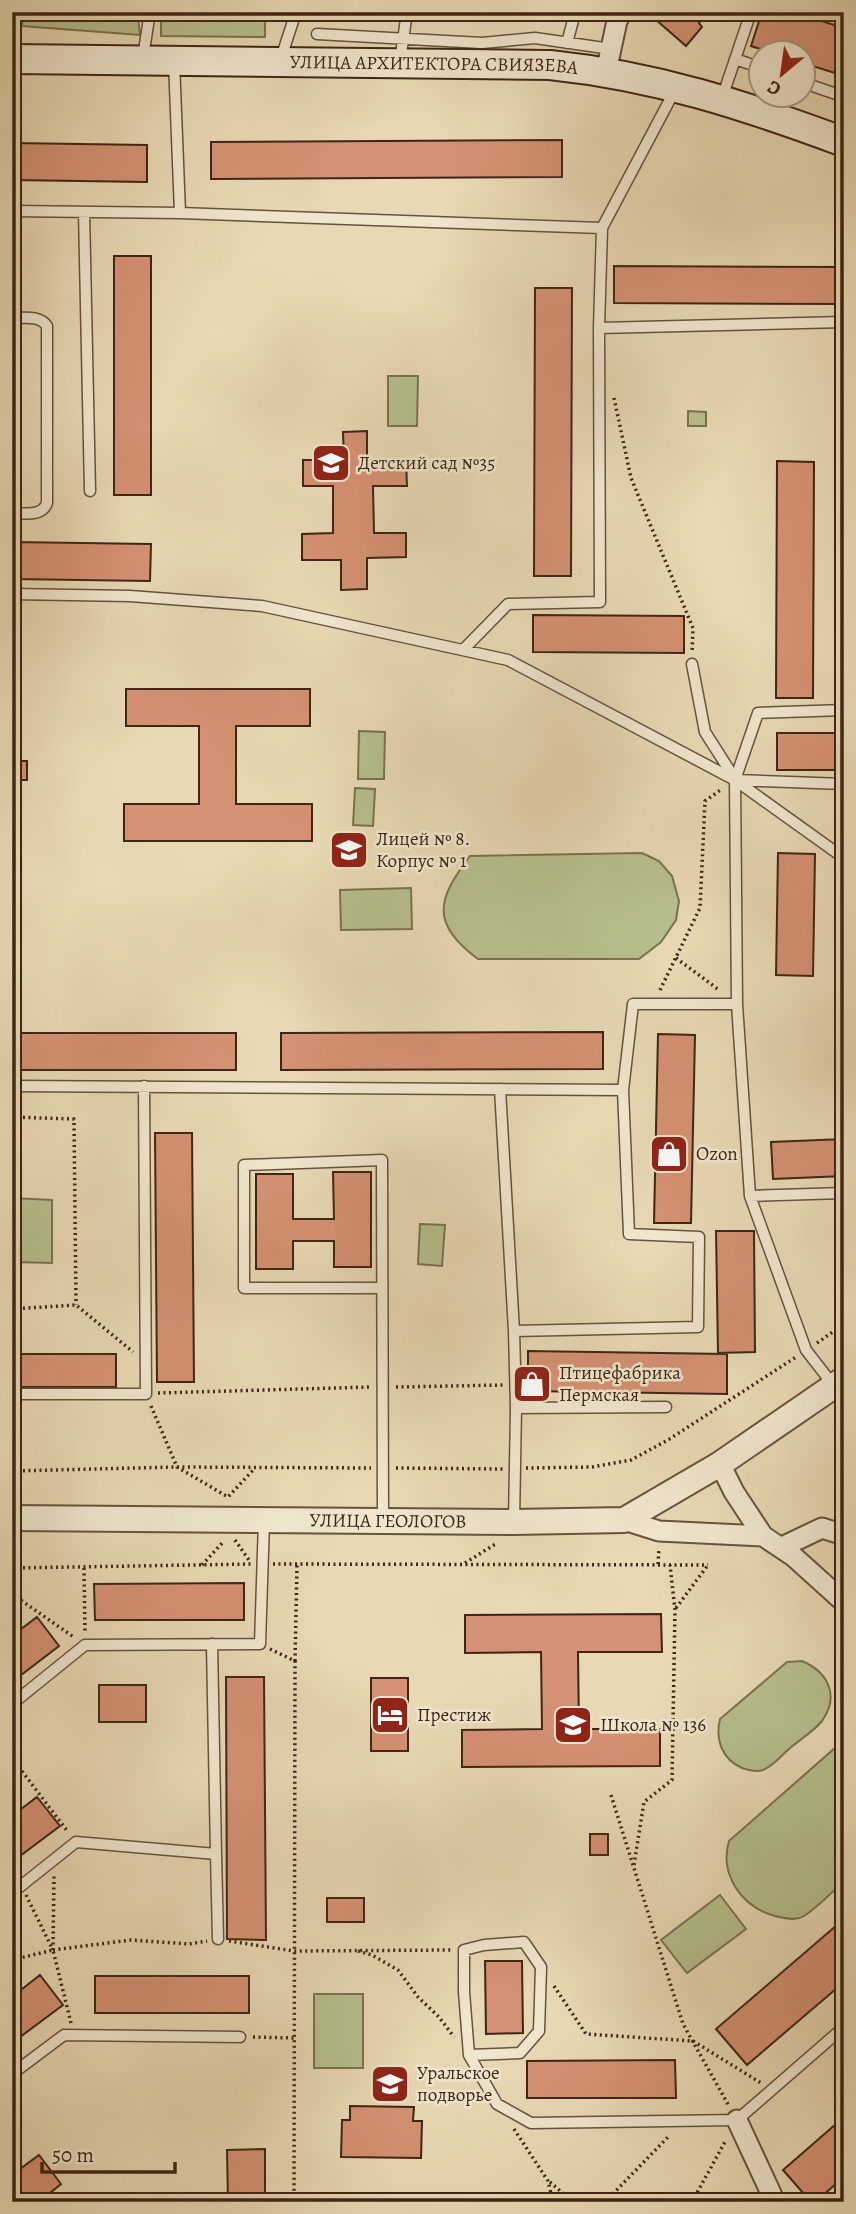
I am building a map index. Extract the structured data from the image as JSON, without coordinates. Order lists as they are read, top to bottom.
{
  "streets": {
    "main road": ["УЛИЦА АРХИТЕКТОРА СВИЯЗЕВА"],
    "street": ["УЛИЦА ГЕОЛОГОВ"]
  },
  "places": {
    "school or university": [
      "Детский сад №35",
      "Лицей № 8. Корпус № 1",
      "Школа № 136",
      "Уральское подворье"
    ],
    "shop": ["Ozon", "Птицефабрика Пермская"],
    "hotel": ["Престиж"]
  },
  "scale_bar": "50 m",
  "north": "bottom left"
}
